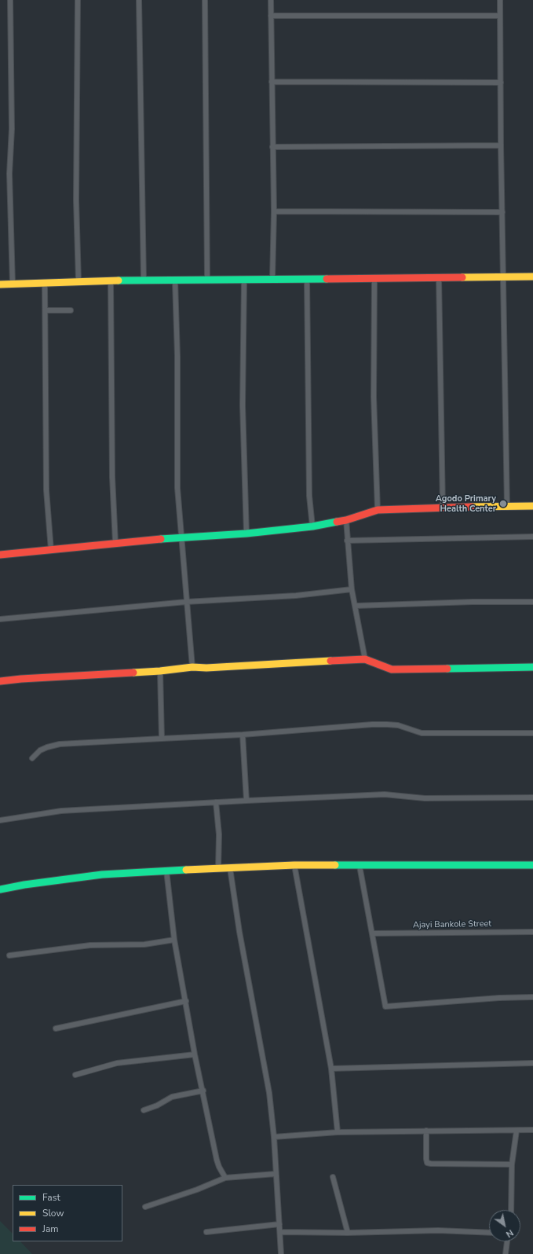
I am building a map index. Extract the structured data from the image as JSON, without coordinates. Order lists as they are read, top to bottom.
{
  "streets": {
    "street": ["Ajayi Bankole Street"]
  },
  "places": ["Agodo Primary Health Center"],
  "legend": ["Fast", "Slow", "Jam"],
  "north": "bottom right"
}
